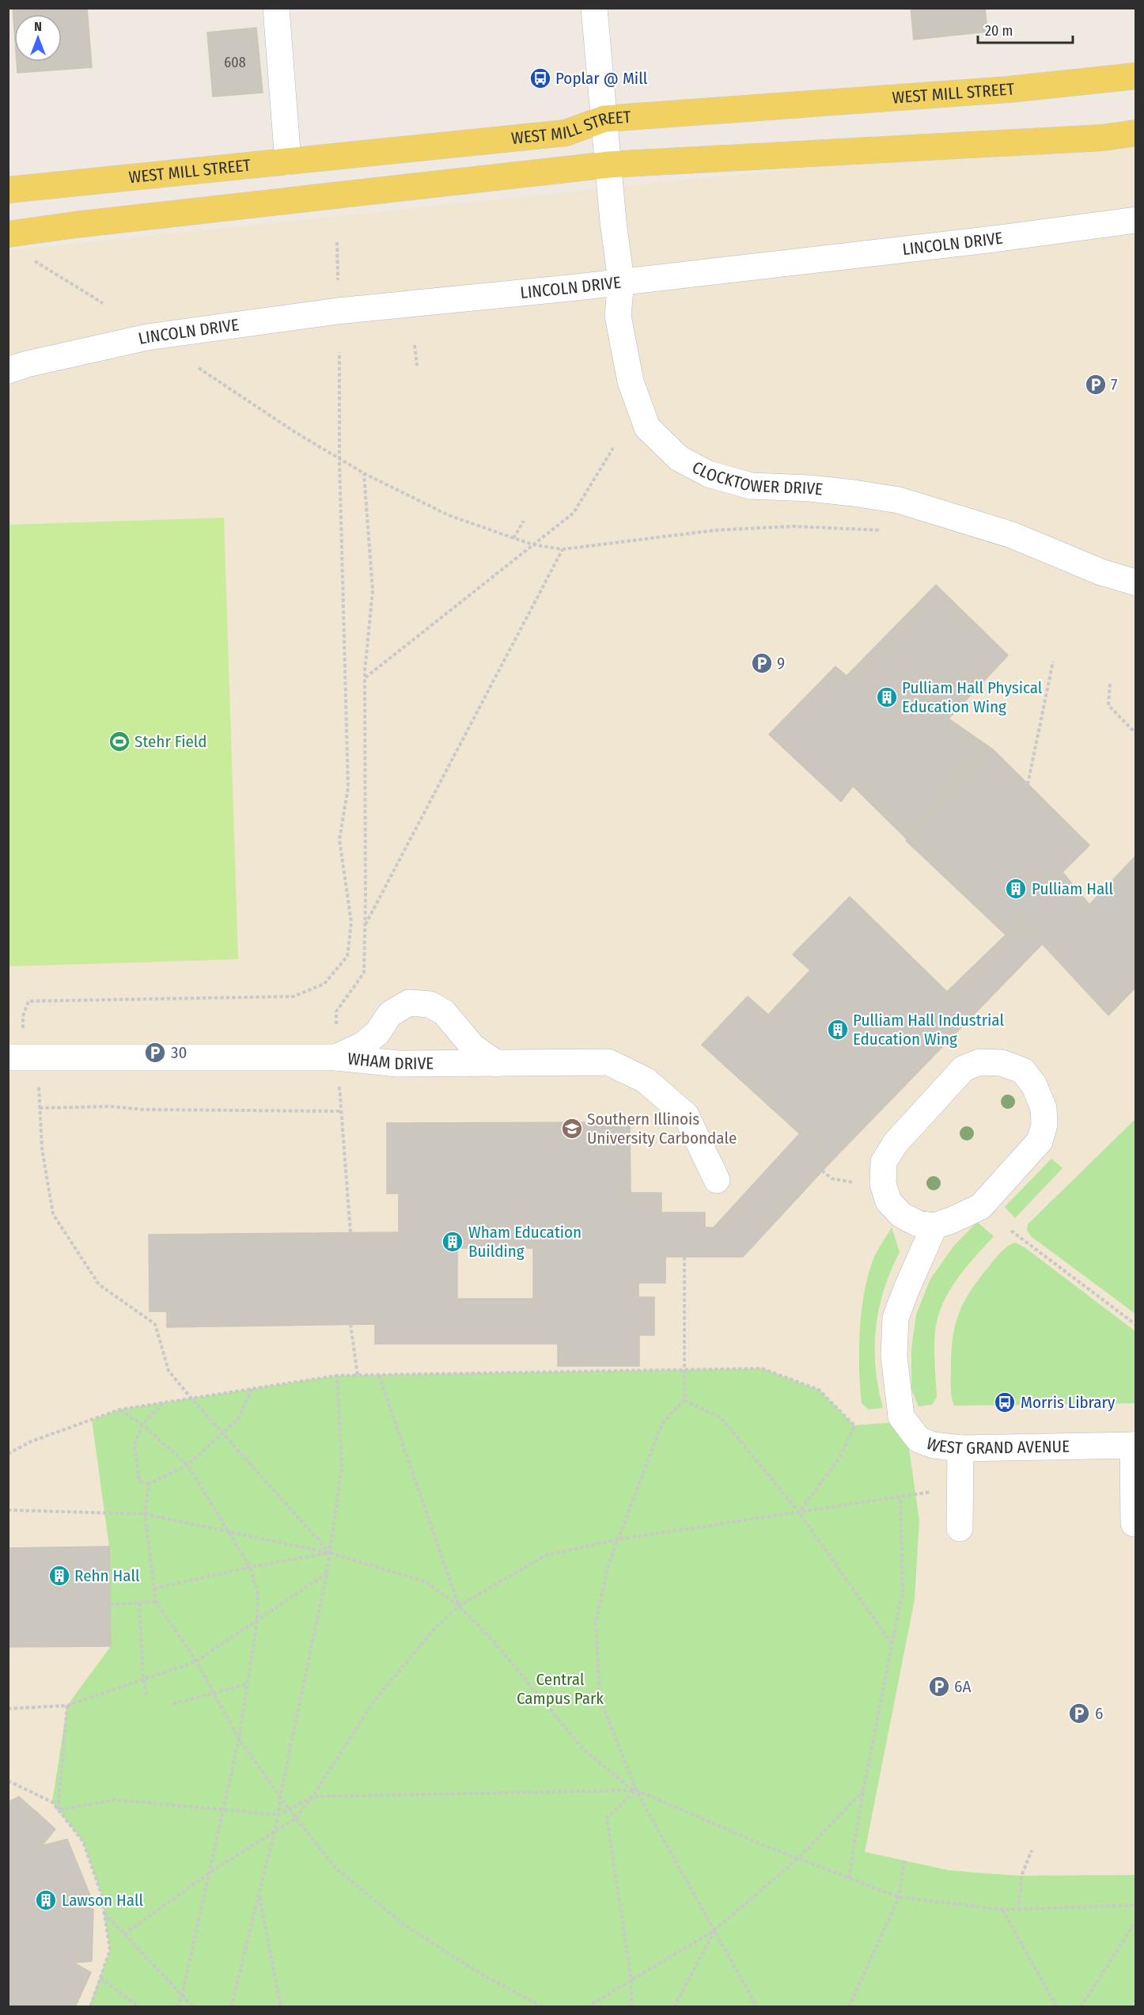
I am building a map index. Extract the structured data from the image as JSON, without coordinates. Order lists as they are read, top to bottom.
{
  "streets": {
    "main road": ["WEST MILL STREET"],
    "street": [
      "LINCOLN DRIVE",
      "CLOCKTOWER DRIVE",
      "WHAM DRIVE",
      "WEST GRAND AVENUE"
    ]
  },
  "crossings": [
    ["WEST MILL STREET", "CLOCKTOWER DRIVE"],
    ["LINCOLN DRIVE", "CLOCKTOWER DRIVE"]
  ],
  "parks": ["Central Campus Park"],
  "places": {
    "bus stop": ["Poplar @ Mill", "Morris Library"],
    "parking": [
      "7",
      "9",
      "30",
      "6A",
      "6"
    ],
    "building": [
      "Pulliam Hall Physical Education Wing",
      "Pulliam Hall",
      "Pulliam Hall Industrial Education Wing",
      "Wham Education Building",
      "Rehn Hall",
      "Lawson Hall"
    ],
    "sports": ["Stehr Field"],
    "school or university": ["Southern Illinois University Carbondale"]
  },
  "house_numbers": ["608"],
  "scale_bar": "20 m",
  "north": "top"
}
